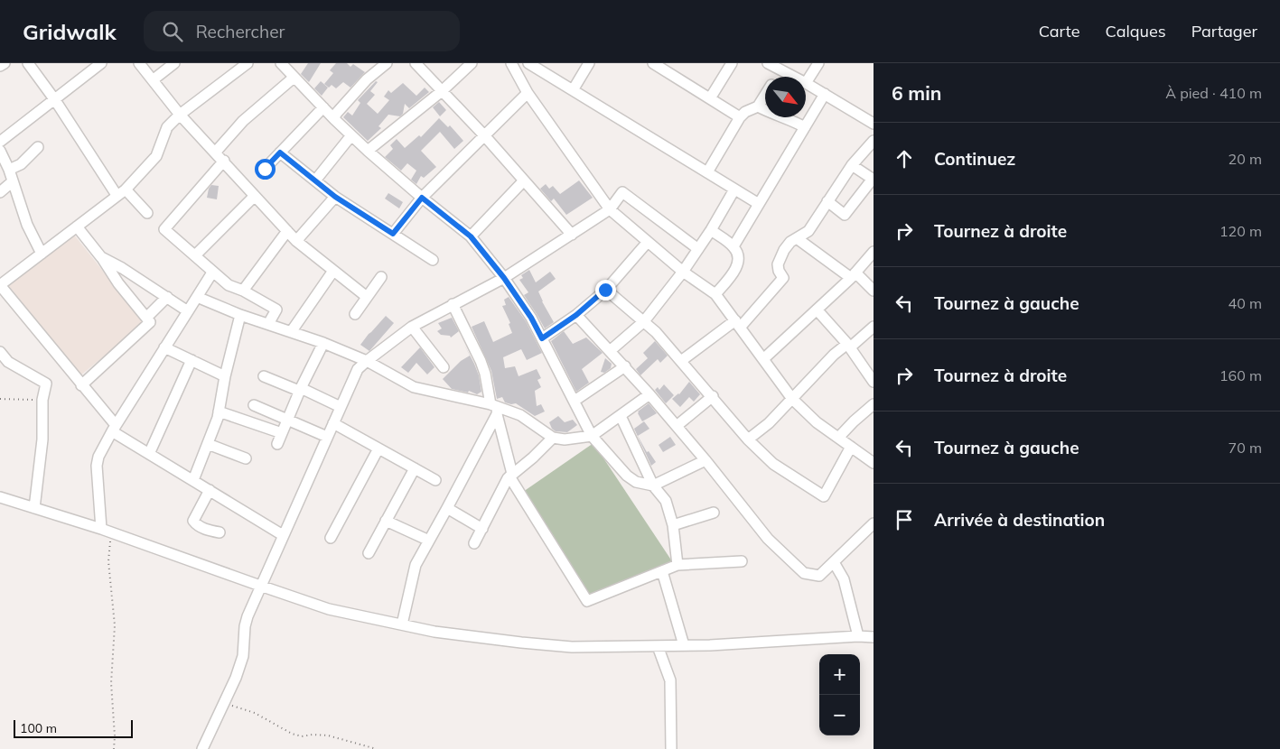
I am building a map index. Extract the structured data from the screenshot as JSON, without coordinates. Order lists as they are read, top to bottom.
{
  "scale_bar": "100 m",
  "north": "bottom right",
  "page": {
    "header": "Gridwalk",
    "search": "Rechercher",
    "nav": ["Carte", "Calques", "Partager"],
    "heading": ["6 min", "À pied · 410 m"],
    "list": [
      ["Continuez", "20 m"],
      ["Tournez à droite", "120 m"],
      ["Tournez à gauche", "40 m"],
      ["Tournez à droite", "160 m"],
      ["Tournez à gauche", "70 m"],
      "Arrivée à destination"
    ],
    "map_buttons": ["+", "−"],
    "scale": "100 m"
  }
}
